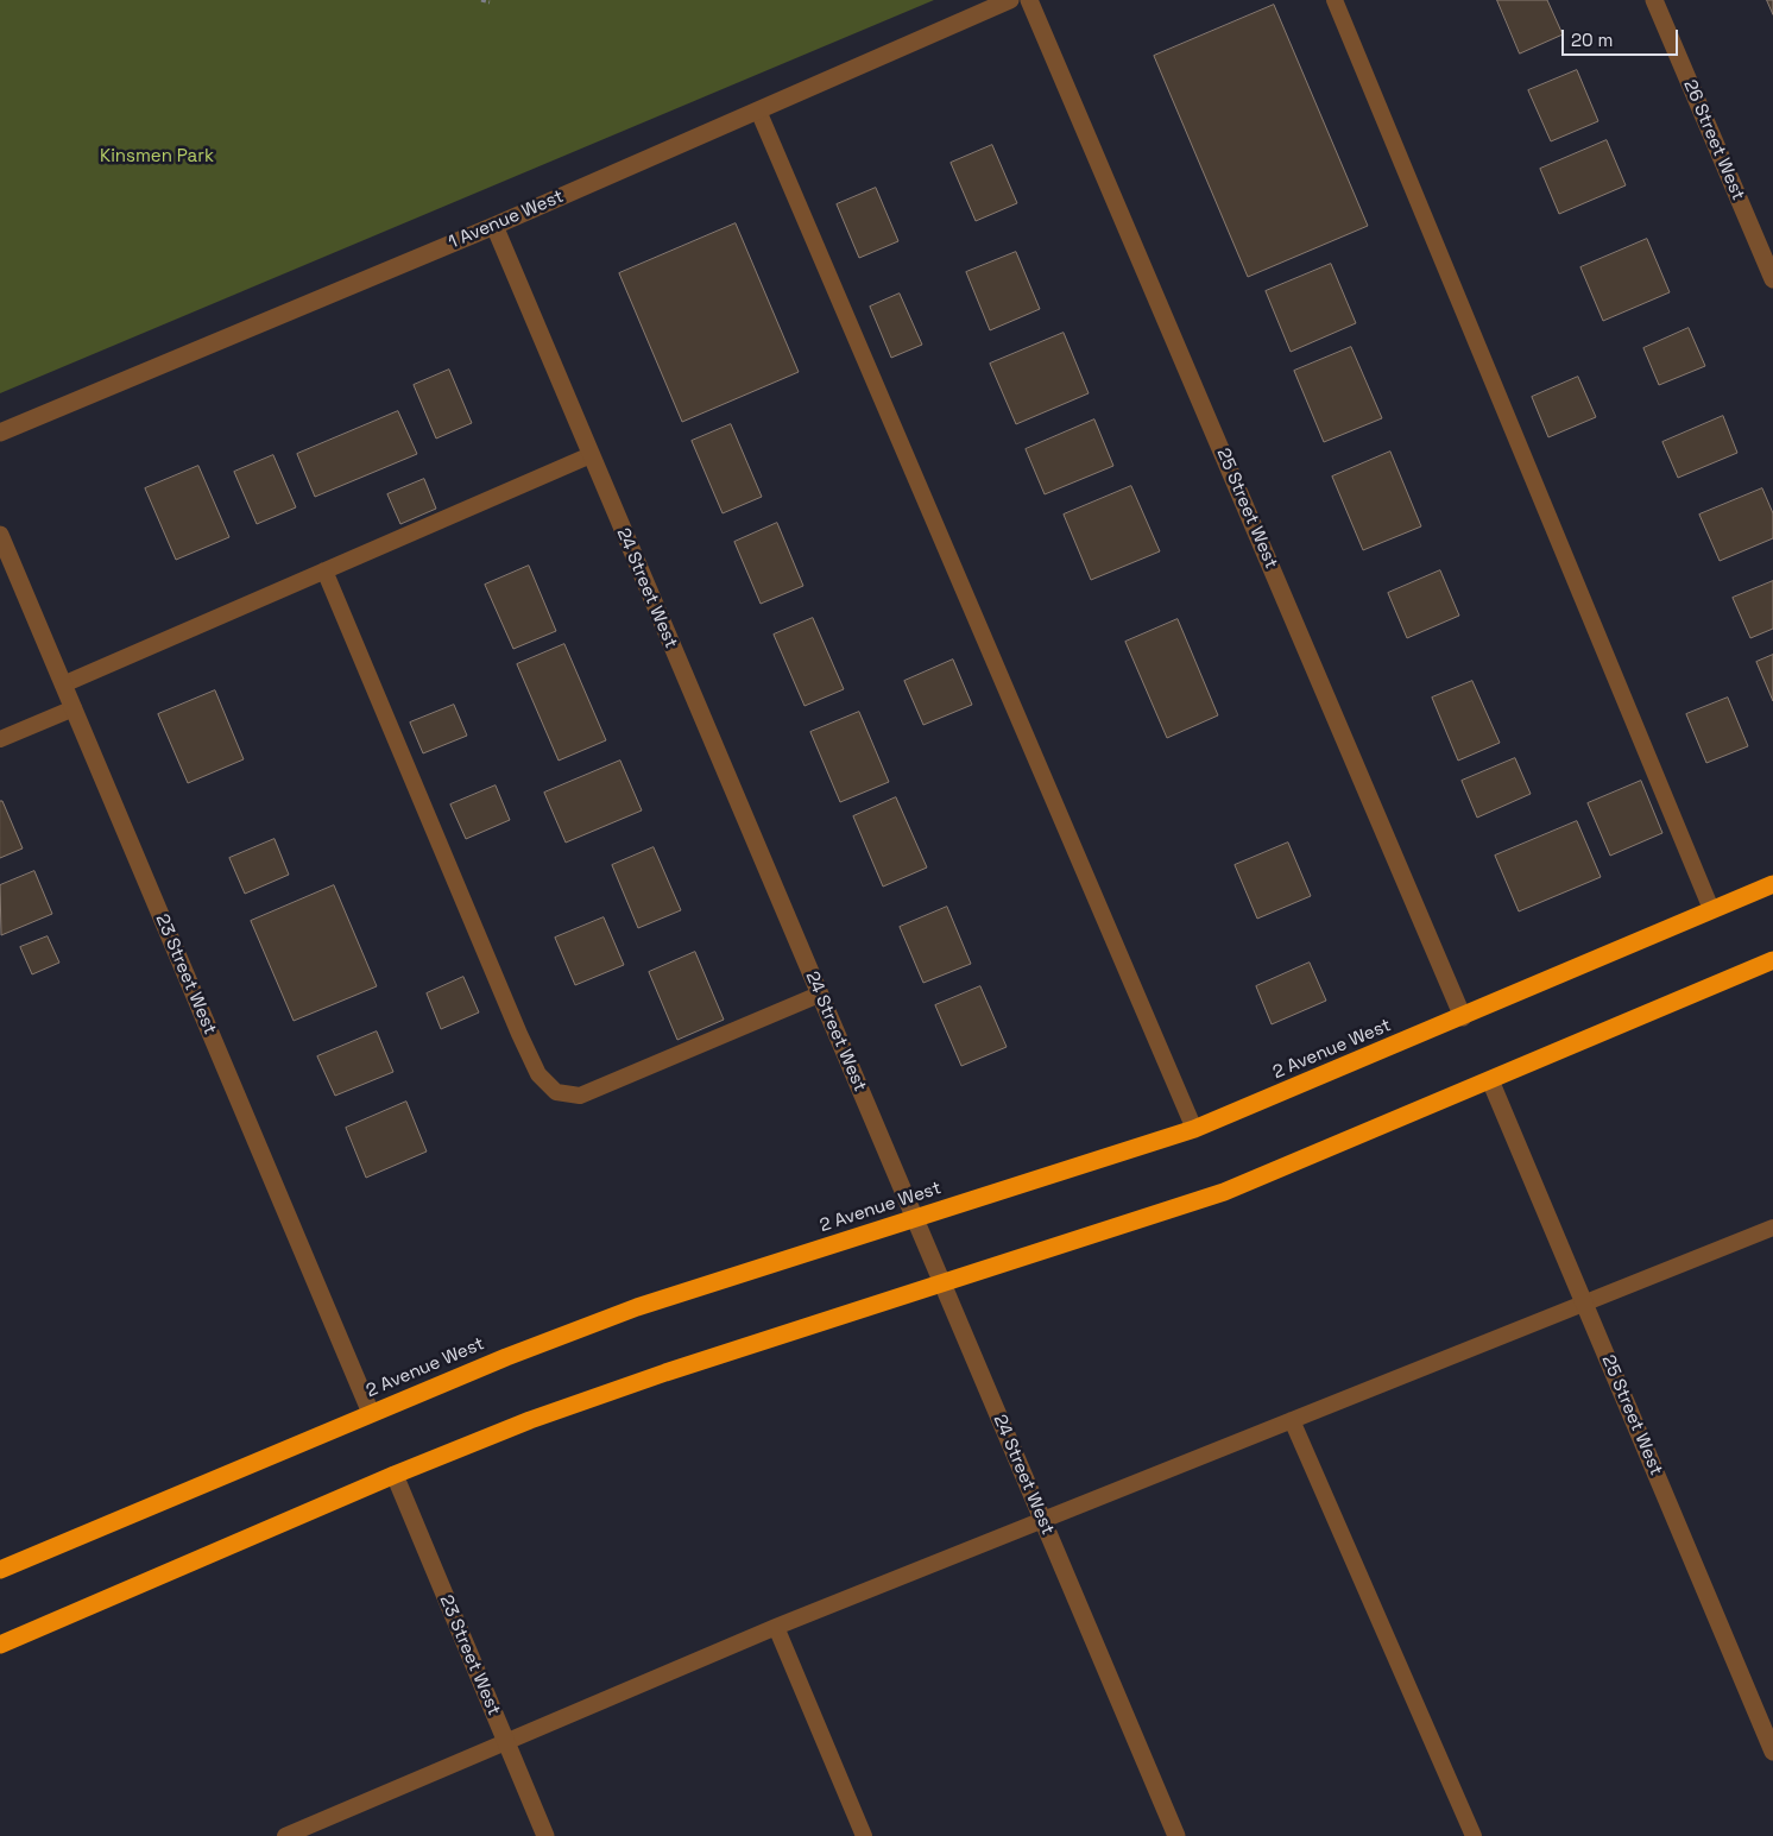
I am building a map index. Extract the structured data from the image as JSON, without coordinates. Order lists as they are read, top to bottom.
{
  "streets": {
    "highway": ["2 Avenue West"],
    "street": [
      "26 Street West",
      "1 Avenue West",
      "25 Street West",
      "24 Street West",
      "23 Street West"
    ]
  },
  "crossings": [
    ["1 Avenue West", "24 Street West"],
    ["25 Street West", "2 Avenue West"],
    ["24 Street West", "2 Avenue West"],
    ["23 Street West", "2 Avenue West"]
  ],
  "parks": ["Kinsmen Park"],
  "scale_bar": "20 m"
}
